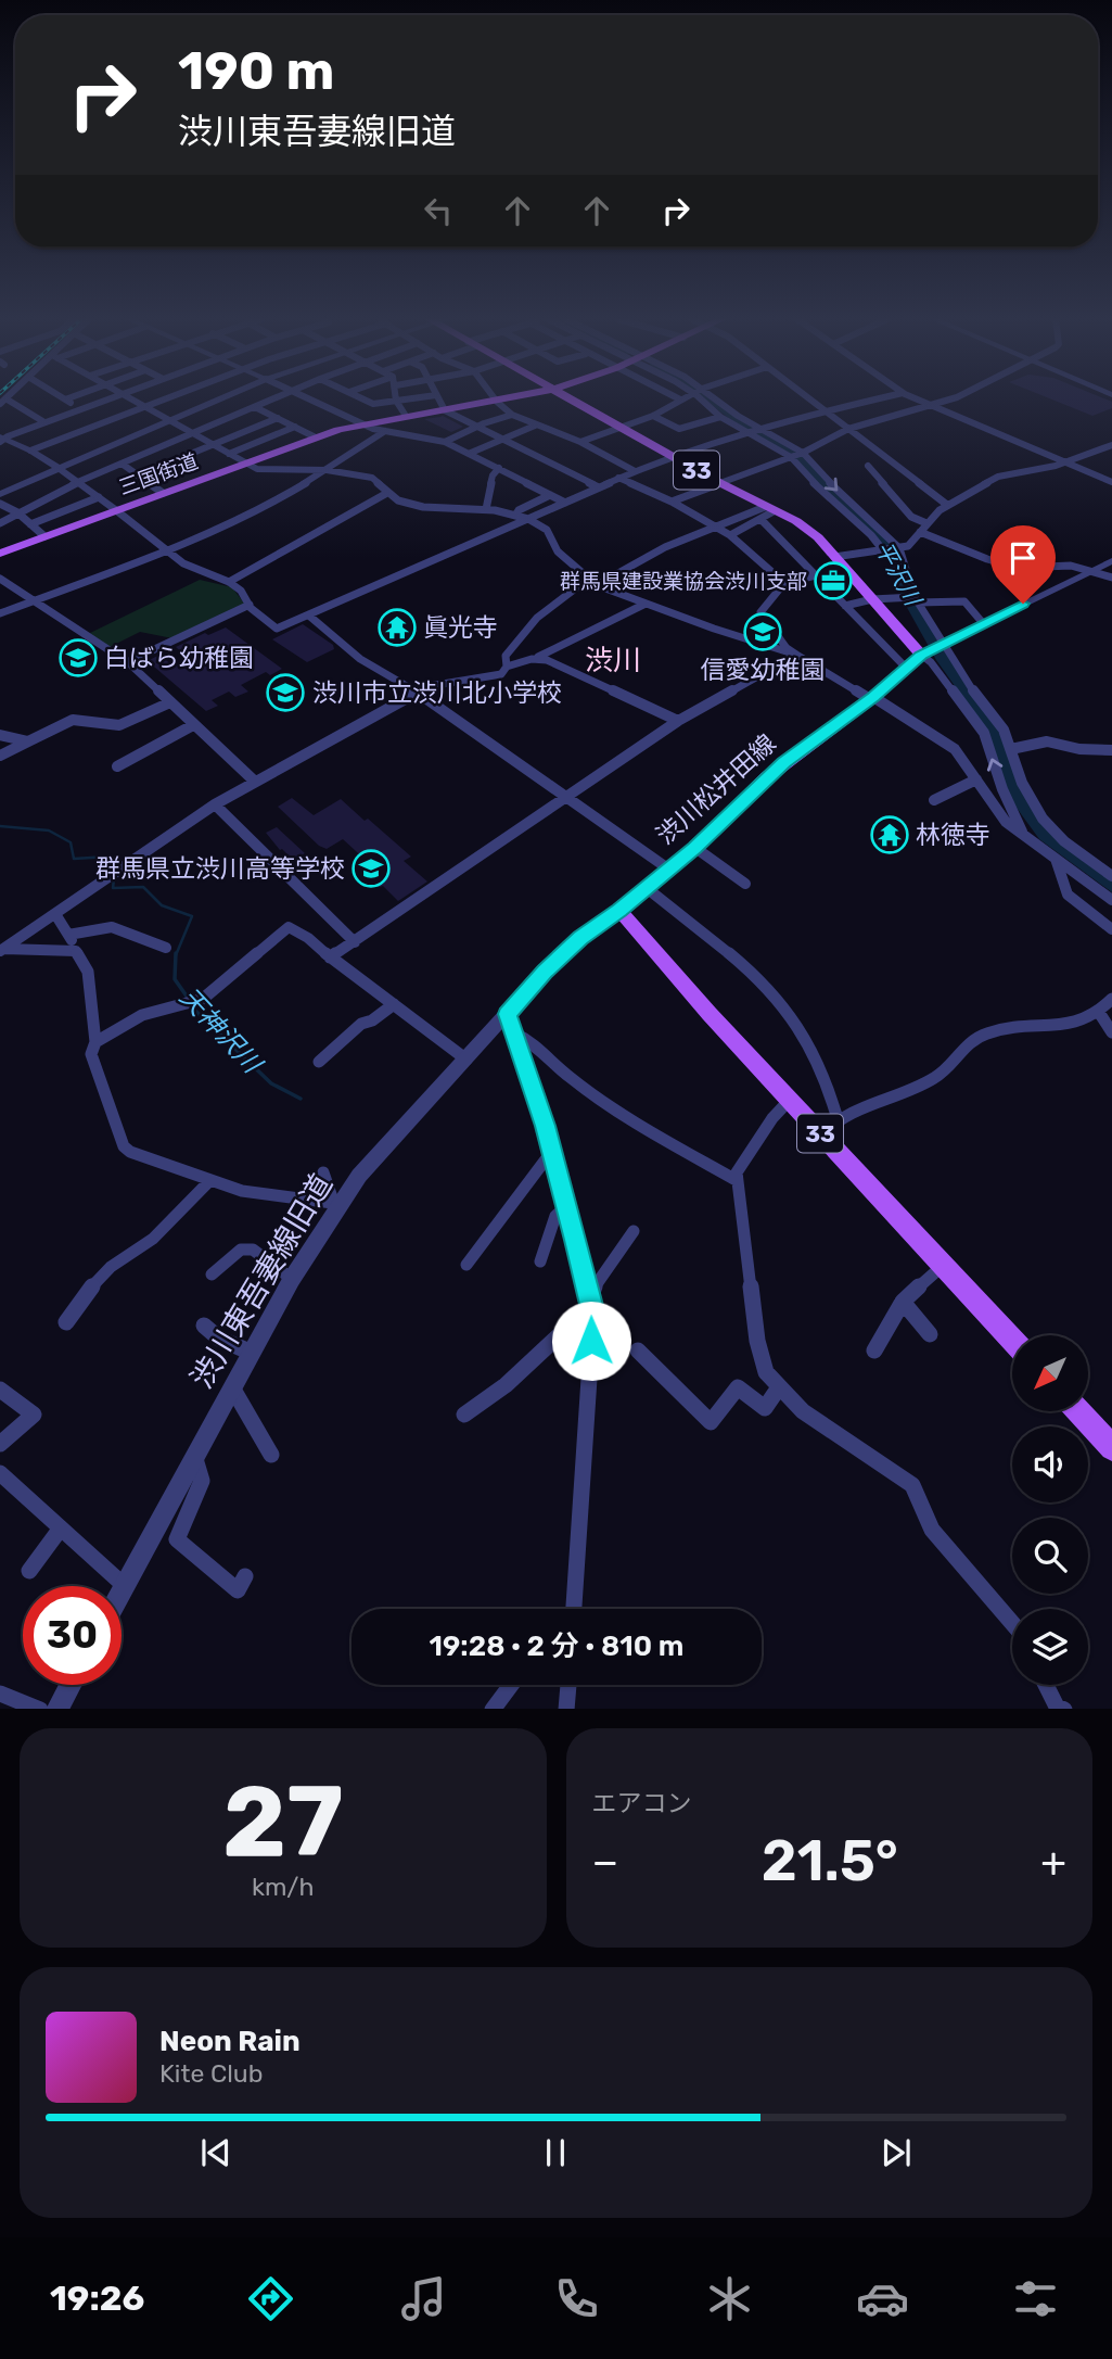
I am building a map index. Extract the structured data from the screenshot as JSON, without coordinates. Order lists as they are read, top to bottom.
{
  "streets": {
    "main road": ["33", "三国街道", "渋川松井田線"],
    "street": ["渋川東吾妻線旧道"]
  },
  "crossings": [
    ["33", "渋川松井田線"],
    ["33", "渋川東吾妻線旧道"],
    ["渋川松井田線", "渋川東吾妻線旧道"]
  ],
  "districts": ["渋川"],
  "water": ["平沢川", "天神沢川"],
  "places": {
    "office": ["群馬県建設業協会渋川支部"],
    "temple": ["眞光寺", "林徳寺"],
    "school or university": [
      "信愛幼稚園",
      "白ばら幼稚園",
      "渋川市立渋川北小学校",
      "群馬県立渋川高等学校"
    ]
  },
  "north": "bottom left",
  "page": {
    "turn": ["190 m", "渋川東吾妻線旧道"],
    "limit": "30",
    "trip": "19:28 · 2 分 · 810 m",
    "tile": [
      ["27", "km/h"],
      "エアコン"
    ],
    "heat": ["−", "21.5°", "+"],
    "song": ["Neon Rain", "Kite Club"],
    "tabs": "19:26"
  }
}
